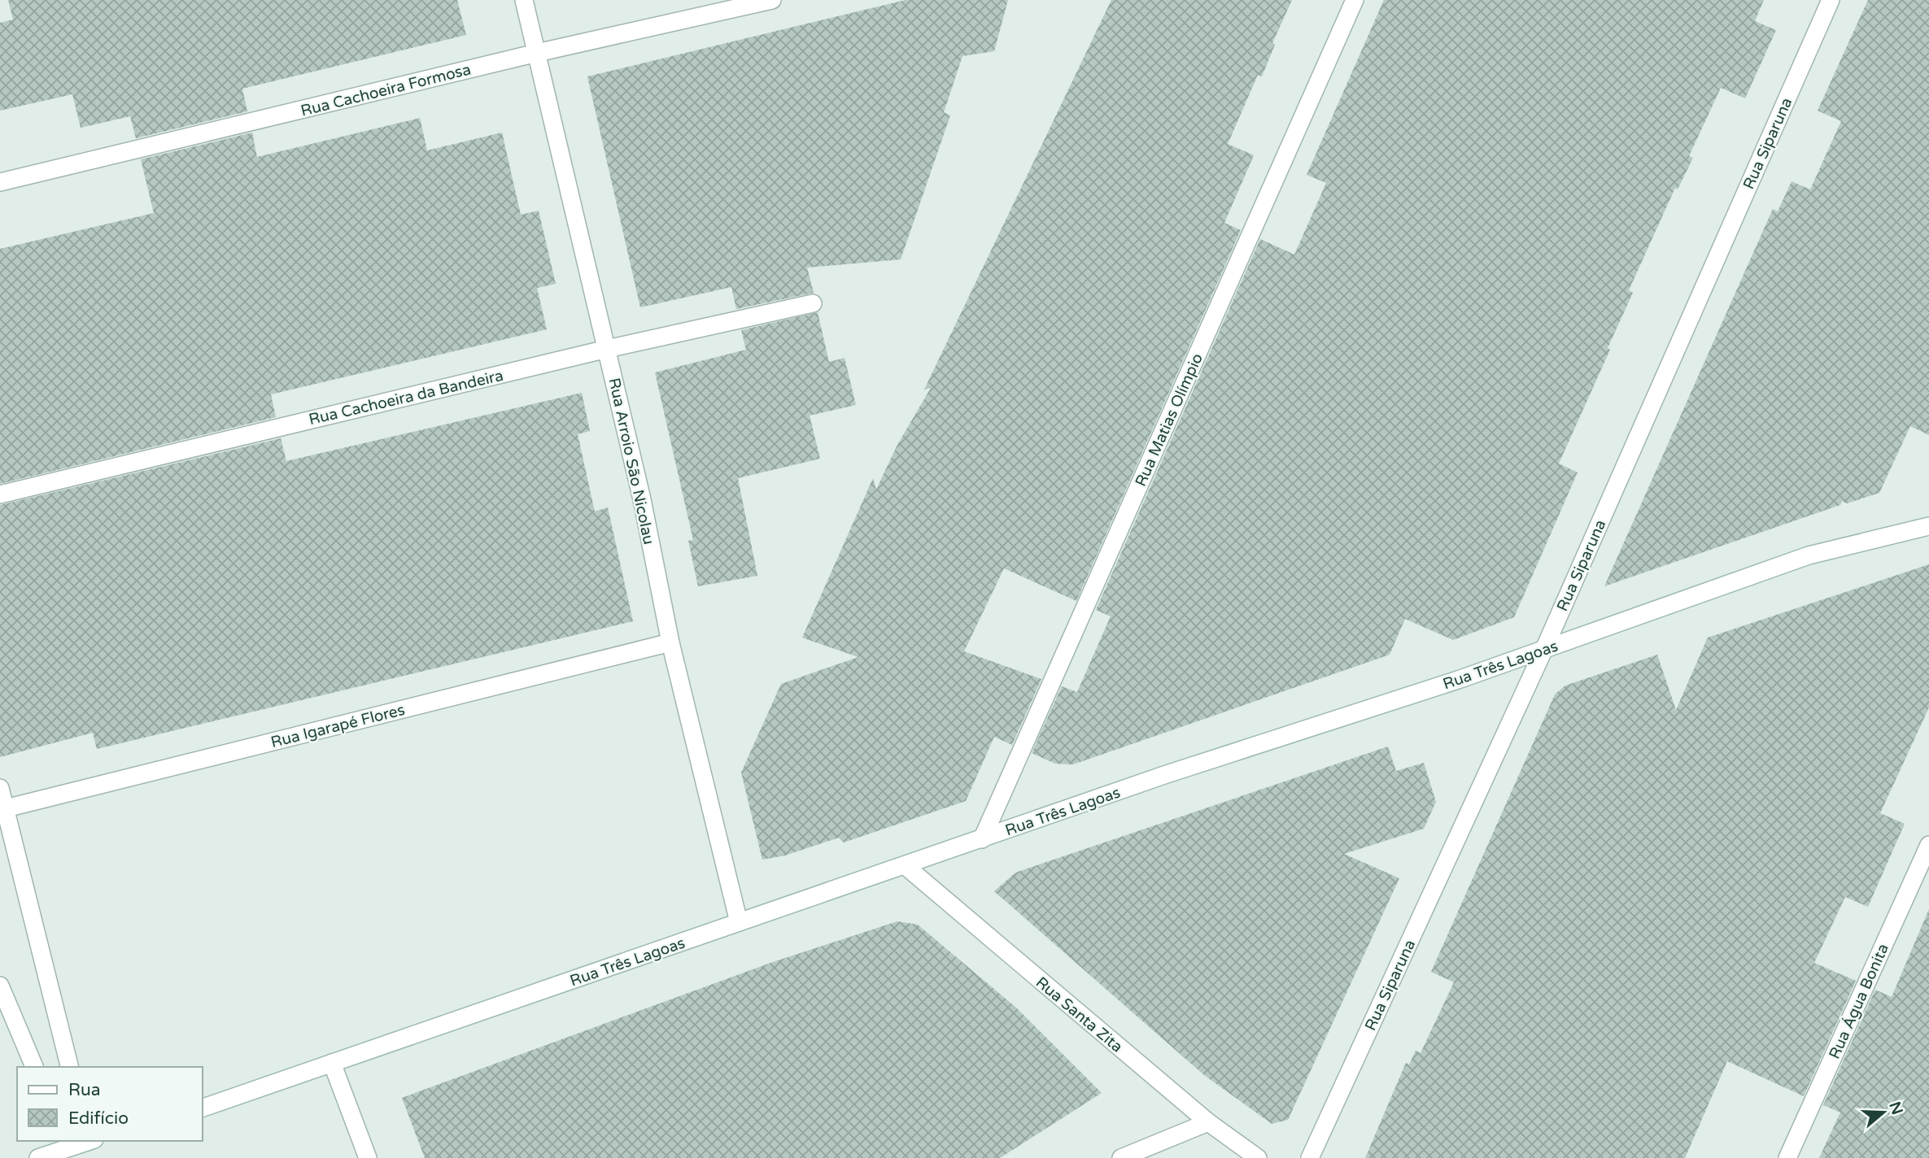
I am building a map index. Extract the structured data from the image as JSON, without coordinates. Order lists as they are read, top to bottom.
{
  "streets": {
    "street": [
      "Rua Cachoeira Formosa",
      "Rua Siparuna",
      "Rua Cachoeira da Bandeira",
      "Rua Matias Olímpio",
      "Rua Arroio São Nicolau",
      "Rua Três Lagoas",
      "Rua Igarapé Flores",
      "Rua Água Bonita",
      "Rua Santa Zita"
    ]
  },
  "crossings": [
    ["Rua Cachoeira Formosa", "Rua Arroio São Nicolau"],
    ["Rua Siparuna", "Rua Três Lagoas"],
    ["Rua Cachoeira da Bandeira", "Rua Arroio São Nicolau"],
    ["Rua Matias Olímpio", "Rua Três Lagoas"],
    ["Rua Arroio São Nicolau", "Rua Três Lagoas"],
    ["Rua Arroio São Nicolau", "Rua Igarapé Flores"],
    ["Rua Três Lagoas", "Rua Santa Zita"]
  ],
  "legend": ["Rua", "Edifício"],
  "north": "right"
}
